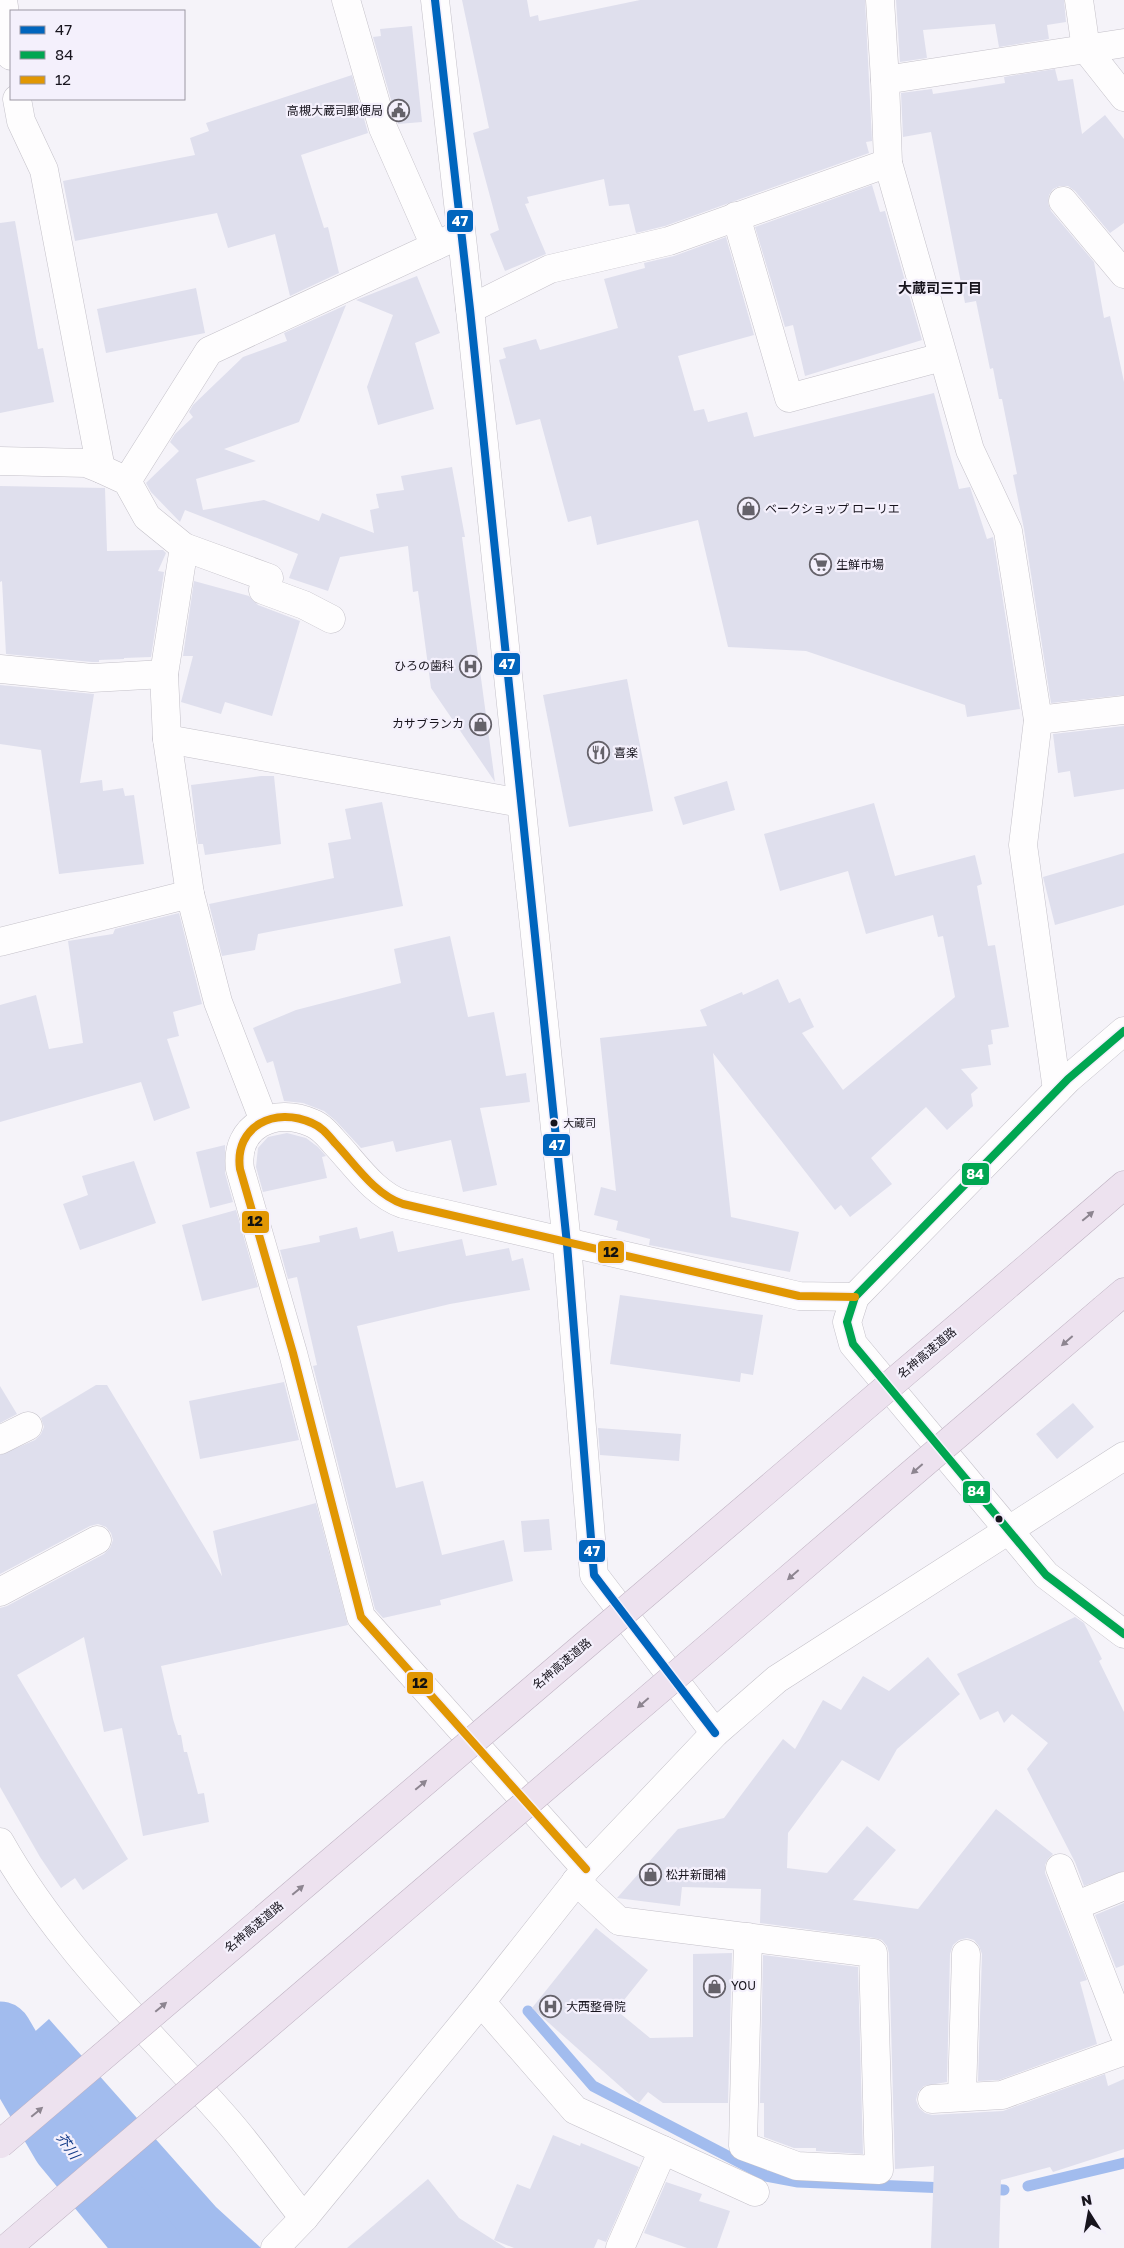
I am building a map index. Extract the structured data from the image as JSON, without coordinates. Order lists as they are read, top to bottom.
{
  "streets": {
    "highway": ["名神高速道路"]
  },
  "districts": ["大蔵司三丁目"],
  "water": ["芥川"],
  "places": {
    "public building": ["高槻大蔵司郵便局"],
    "shop": [
      "ベークショップ ローリエ",
      "カサブランカ",
      "松井新聞補",
      "YOU"
    ],
    "supermarket": ["生鮮市場"],
    "hospital": ["ひろの歯科", "大西整骨院"],
    "restaurant": ["喜楽"],
    "other": ["大蔵司"]
  },
  "lines": ["transit line 47", "transit line 84", "transit line 12"],
  "legend": ["47", "84", "12"],
  "north": "top"
}
